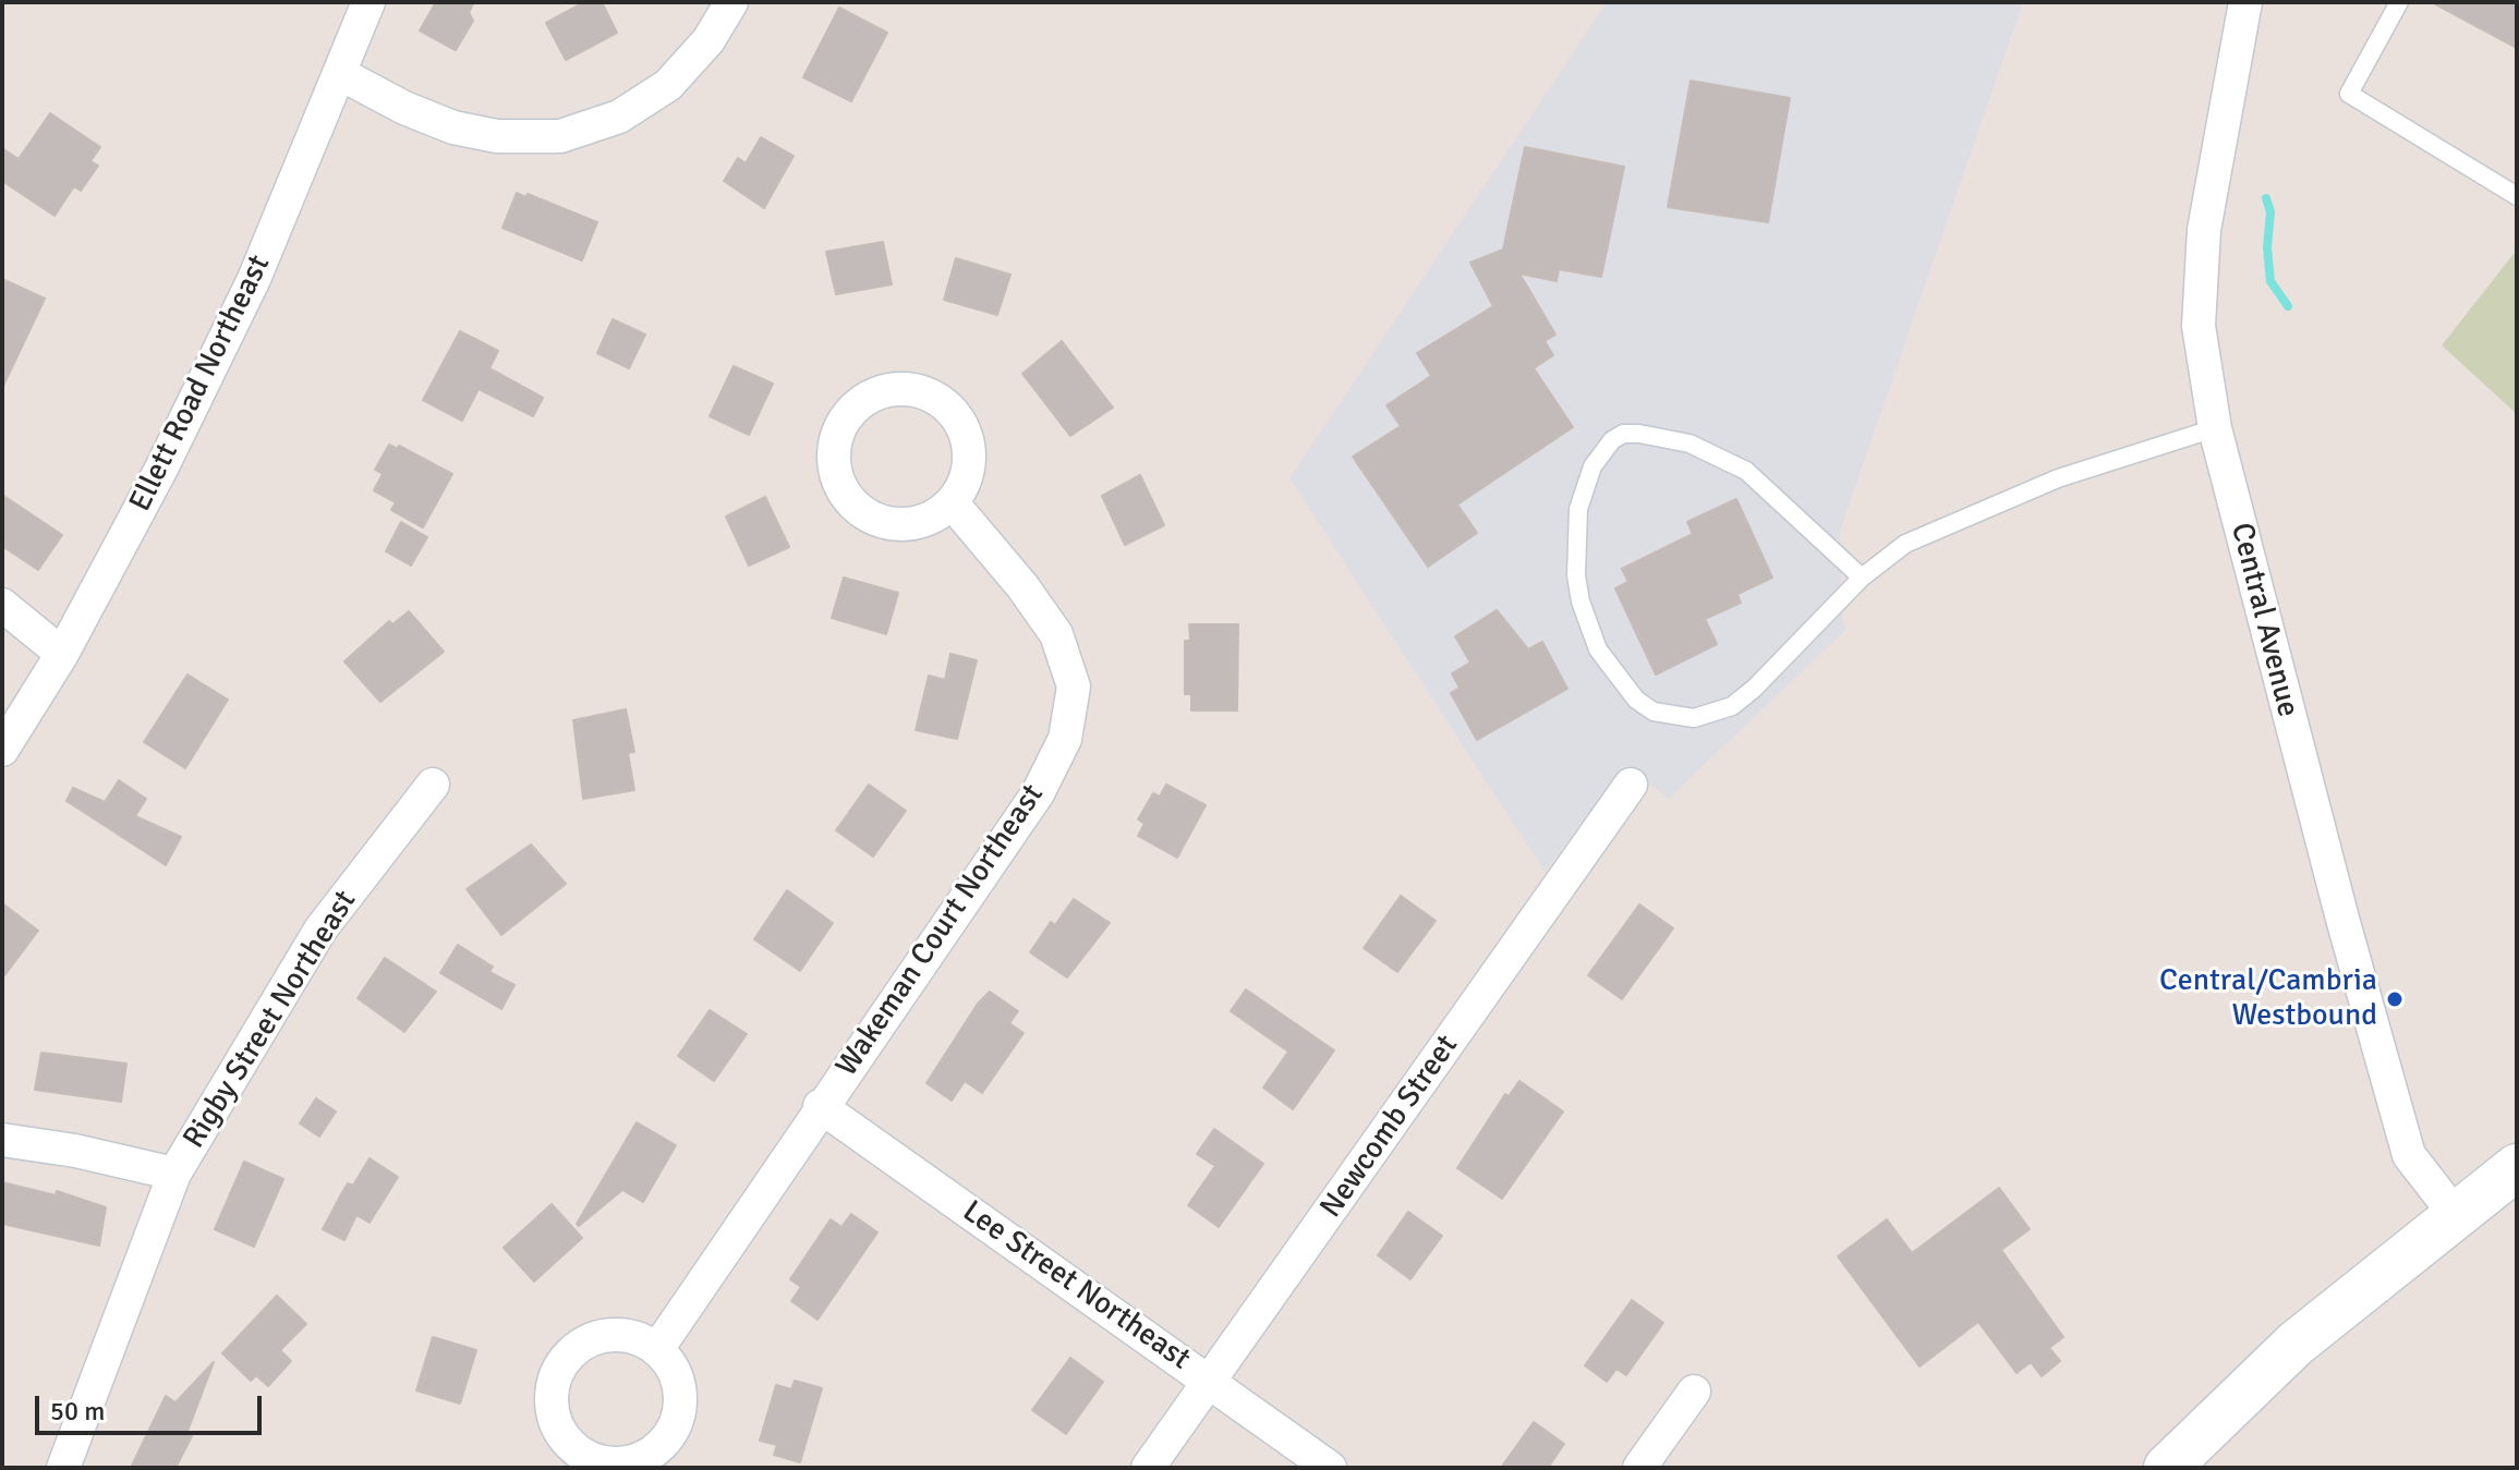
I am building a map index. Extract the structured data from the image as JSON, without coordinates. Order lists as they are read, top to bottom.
{
  "streets": {
    "street": [
      "Ellett Road Northeast",
      "Central Avenue",
      "Wakeman Court Northeast",
      "Rigby Street Northeast",
      "Newcomb Street",
      "Lee Street Northeast"
    ]
  },
  "crossings": [
    ["Wakeman Court Northeast", "Lee Street Northeast"],
    ["Newcomb Street", "Lee Street Northeast"]
  ],
  "places": ["Central/Cambria Westbound"],
  "scale_bar": "50 m"
}
